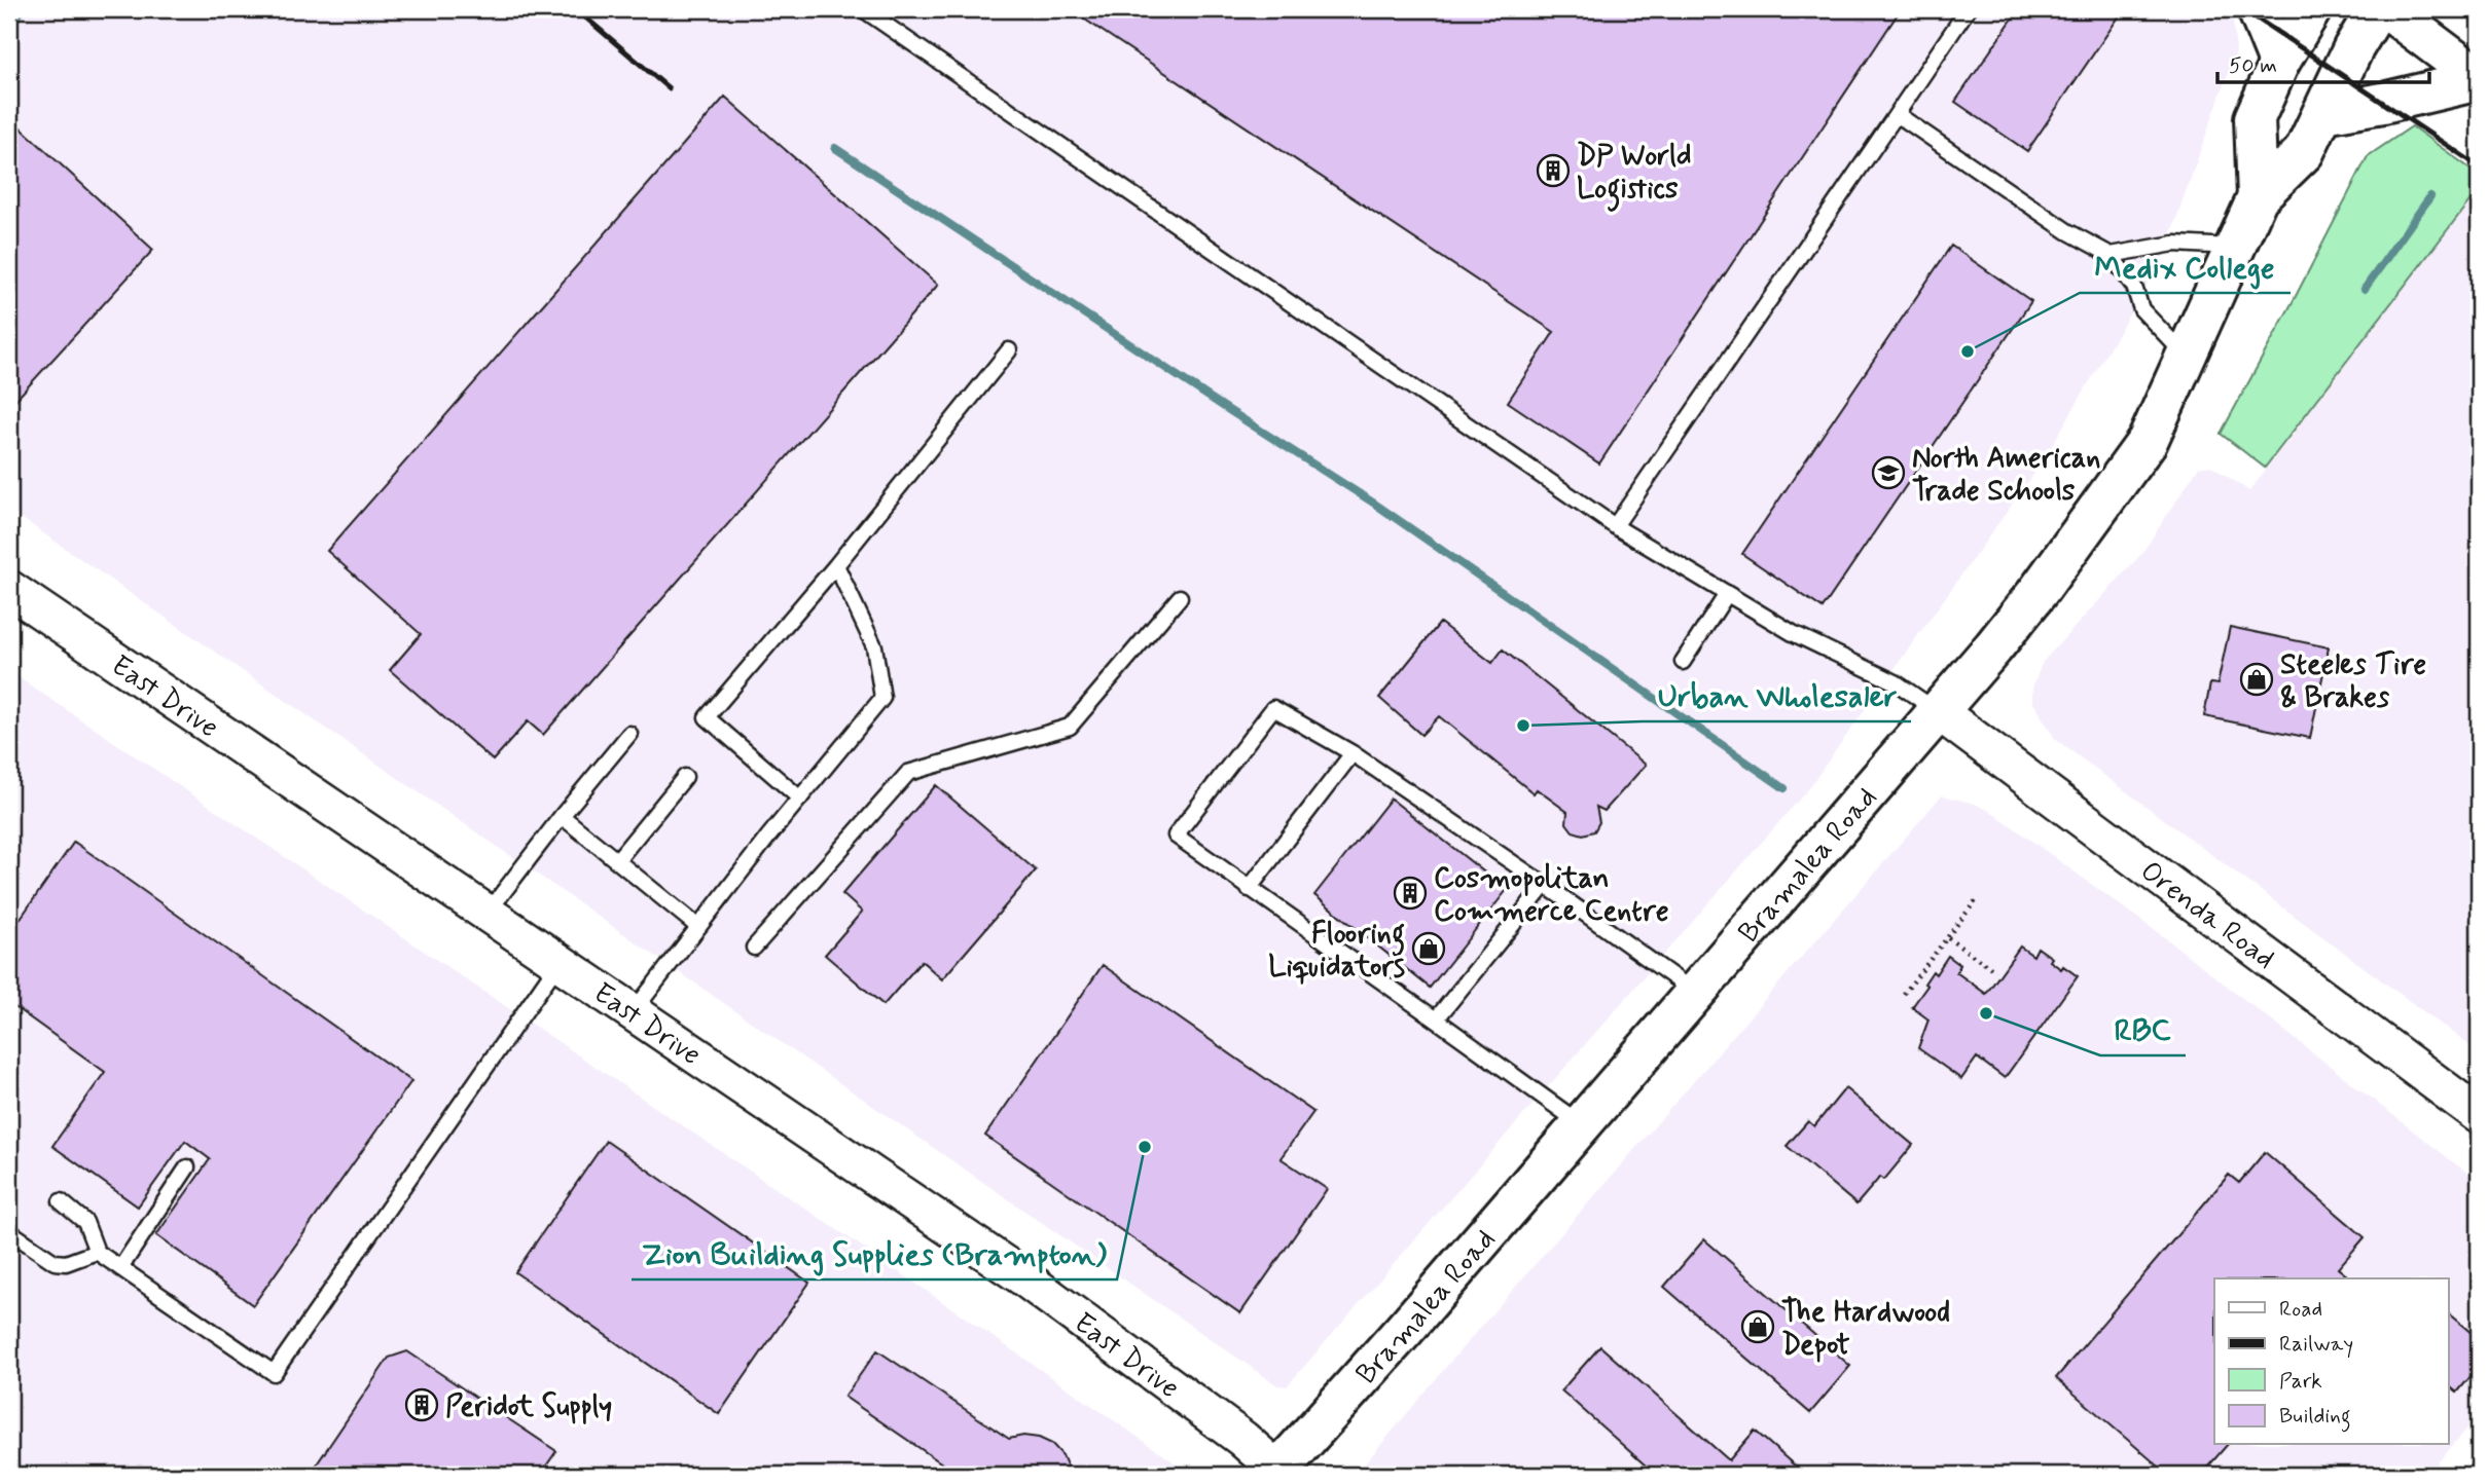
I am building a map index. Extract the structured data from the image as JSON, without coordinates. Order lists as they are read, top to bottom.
{
  "streets": {
    "main road": ["Bramalea Road"],
    "street": ["East Drive", "Orenda Road"]
  },
  "crossings": [
    ["East Drive", "Bramalea Road"],
    ["Bramalea Road", "Orenda Road"]
  ],
  "places": {
    "building": ["DP World Logistics", "Cosmopolitan Commerce Centre", "Peridot Supply"],
    "other": [
      "Medix College",
      "Urban Wholesaler",
      "RBC",
      "Zion Building Supplies (Brampton)"
    ],
    "school or university": ["North American Trade Schools"],
    "shop": ["Steeles Tire & Brakes", "Flooring Liquidators", "The Hardwood Depot"]
  },
  "legend": [
    "Road",
    "Railway",
    "Park",
    "Building"
  ],
  "scale_bar": "50 m"
}
